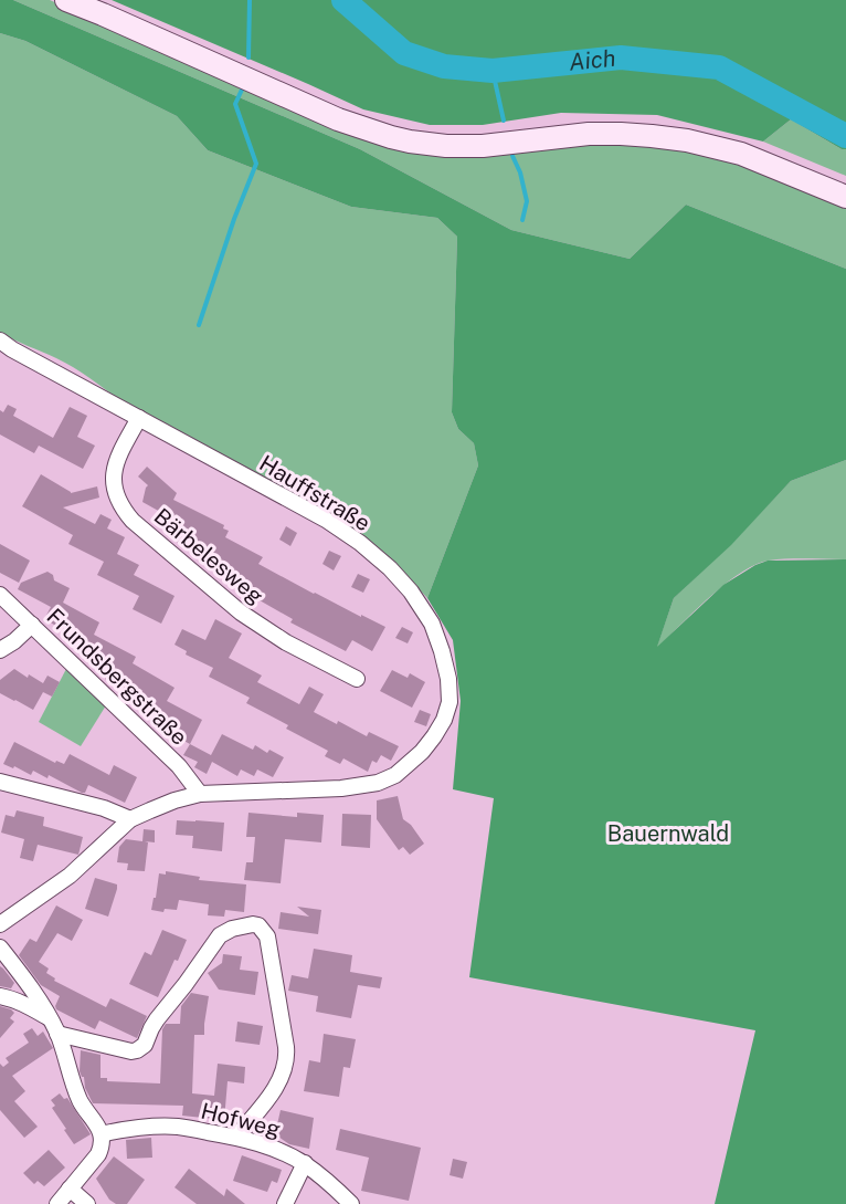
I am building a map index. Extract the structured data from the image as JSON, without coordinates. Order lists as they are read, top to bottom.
{
  "streets": {
    "street": [
      "Hauffstraße",
      "Bärbelesweg",
      "Frundsbergstraße",
      "Hofweg"
    ]
  },
  "crossings": [
    ["Hauffstraße", "Bärbelesweg"],
    ["Hauffstraße", "Frundsbergstraße"]
  ],
  "water": ["Aich"],
  "parks": ["Bauernwald"]
}
